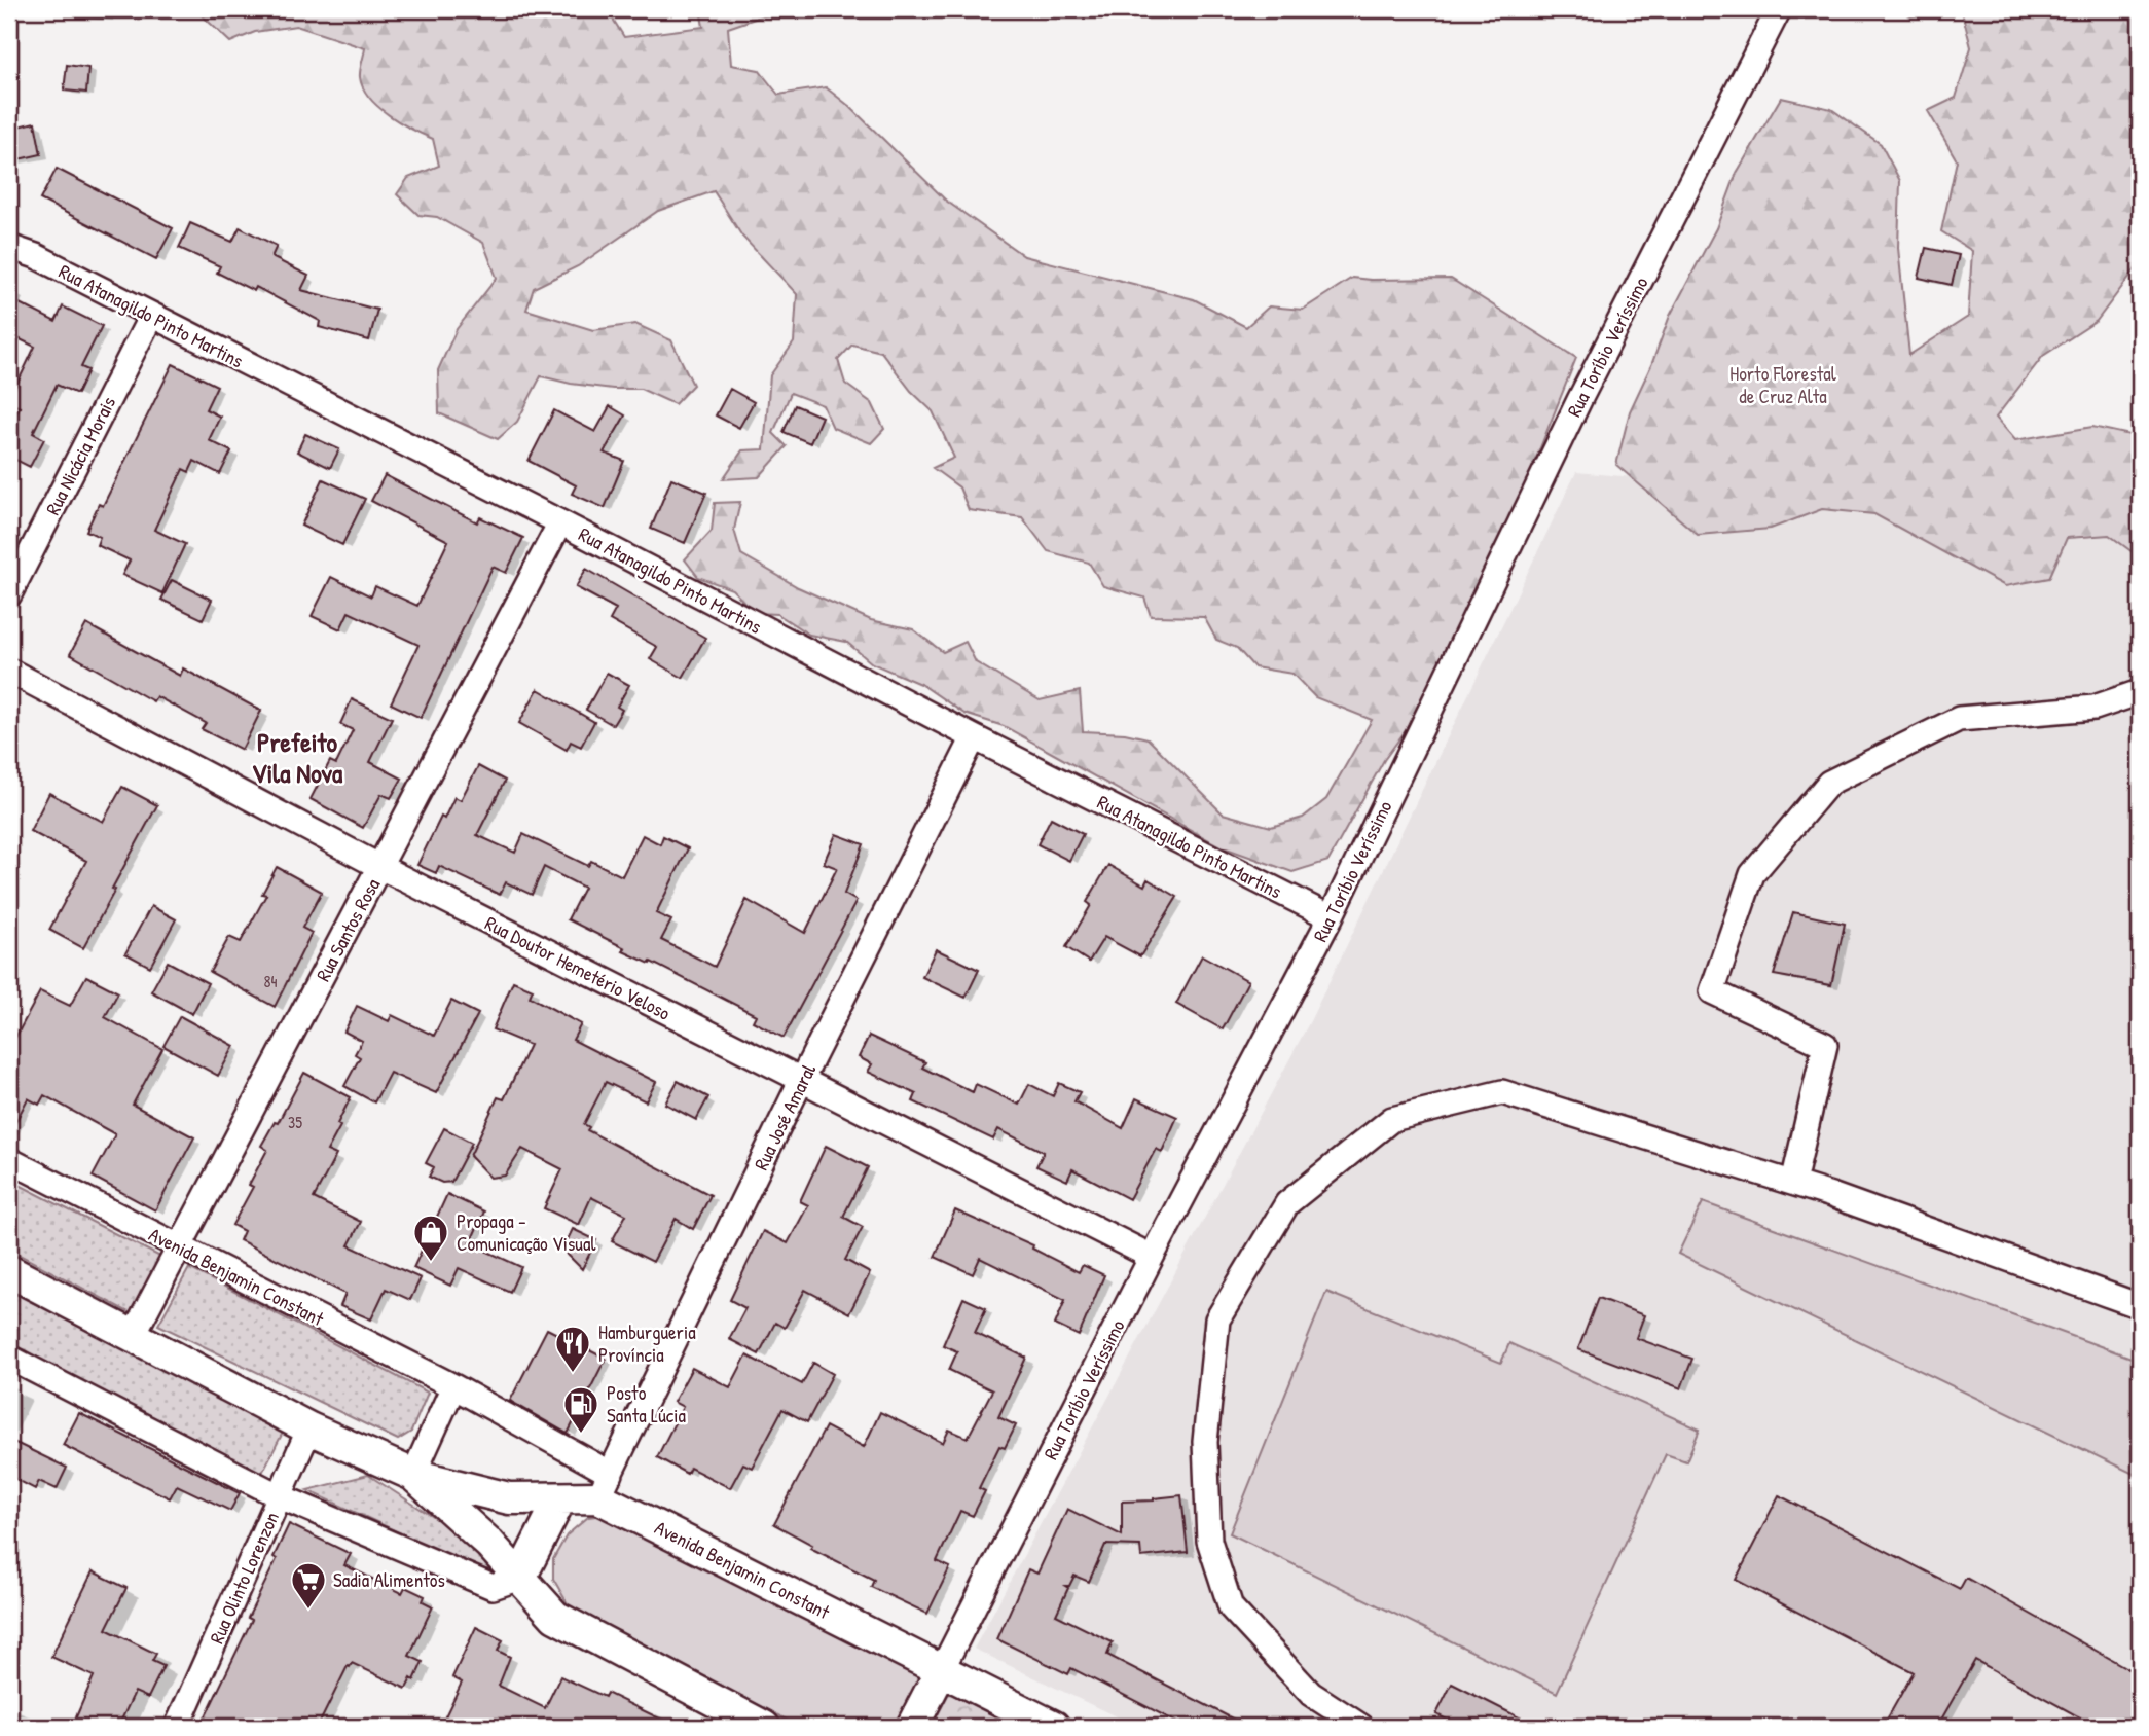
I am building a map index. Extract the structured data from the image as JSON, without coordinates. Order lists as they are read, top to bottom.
{
  "streets": {
    "main road": ["Rua Toríbio Veríssimo", "Avenida Benjamin Constant"],
    "street": [
      "Rua Atanagildo Pinto Martins",
      "Rua Nicácia Morais",
      "Rua Santos Rosa",
      "Rua Doutor Hemetério Veloso",
      "Rua José Amaral",
      "Rua Olinto Lorenzon"
    ]
  },
  "crossings": [
    ["Rua Atanagildo Pinto Martins", "Rua Toríbio Veríssimo"],
    ["Rua Atanagildo Pinto Martins", "Rua Nicácia Morais"],
    ["Rua Atanagildo Pinto Martins", "Rua Santos Rosa"],
    ["Rua Atanagildo Pinto Martins", "Rua José Amaral"],
    ["Rua Toríbio Veríssimo", "Rua Doutor Hemetério Veloso"],
    ["Rua Toríbio Veríssimo", "Avenida Benjamin Constant"],
    ["Rua Santos Rosa", "Rua Doutor Hemetério Veloso"],
    ["Rua Santos Rosa", "Avenida Benjamin Constant"],
    ["Rua Doutor Hemetério Veloso", "Rua José Amaral"],
    ["Rua José Amaral", "Avenida Benjamin Constant"],
    ["Avenida Benjamin Constant", "Rua Olinto Lorenzon"]
  ],
  "districts": ["Prefeito Vila Nova"],
  "parks": ["Horto Florestal de Cruz Alta"],
  "places": {
    "shop": ["Propaga - Comunicação Visual"],
    "restaurant": ["Hamburgueria Província"],
    "fuel station": ["Posto Santa Lúcia"],
    "supermarket": ["Sadia Alimentos"]
  },
  "house_numbers": ["84", "35"]
}
